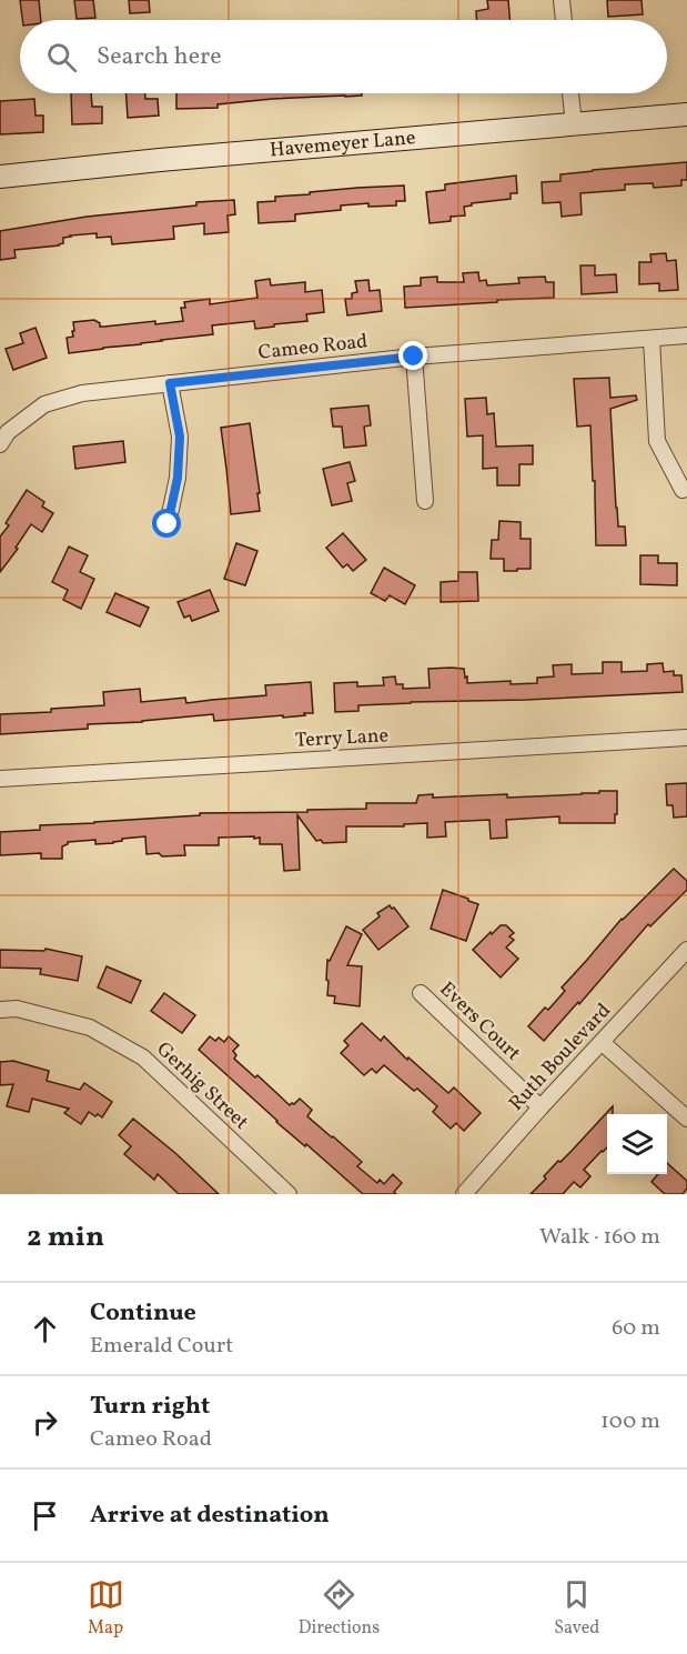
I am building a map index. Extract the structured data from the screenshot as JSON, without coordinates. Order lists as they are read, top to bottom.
{
  "streets": {
    "street": [
      "Havemeyer Lane",
      "Cameo Road",
      "Terry Lane",
      "Evers Court",
      "Ruth Boulevard",
      "Gerhig Street"
    ]
  },
  "crossings": [
    ["Evers Court", "Ruth Boulevard"]
  ],
  "page": {
    "search": "Search here",
    "heading": ["2 min", "Walk · 160 m"],
    "list": [
      ["Continue", "Emerald Court", "60 m"],
      ["Turn right", "Cameo Road", "100 m"],
      "Arrive at destination"
    ],
    "nav": ["Map", "Directions", "Saved"]
  }
}
